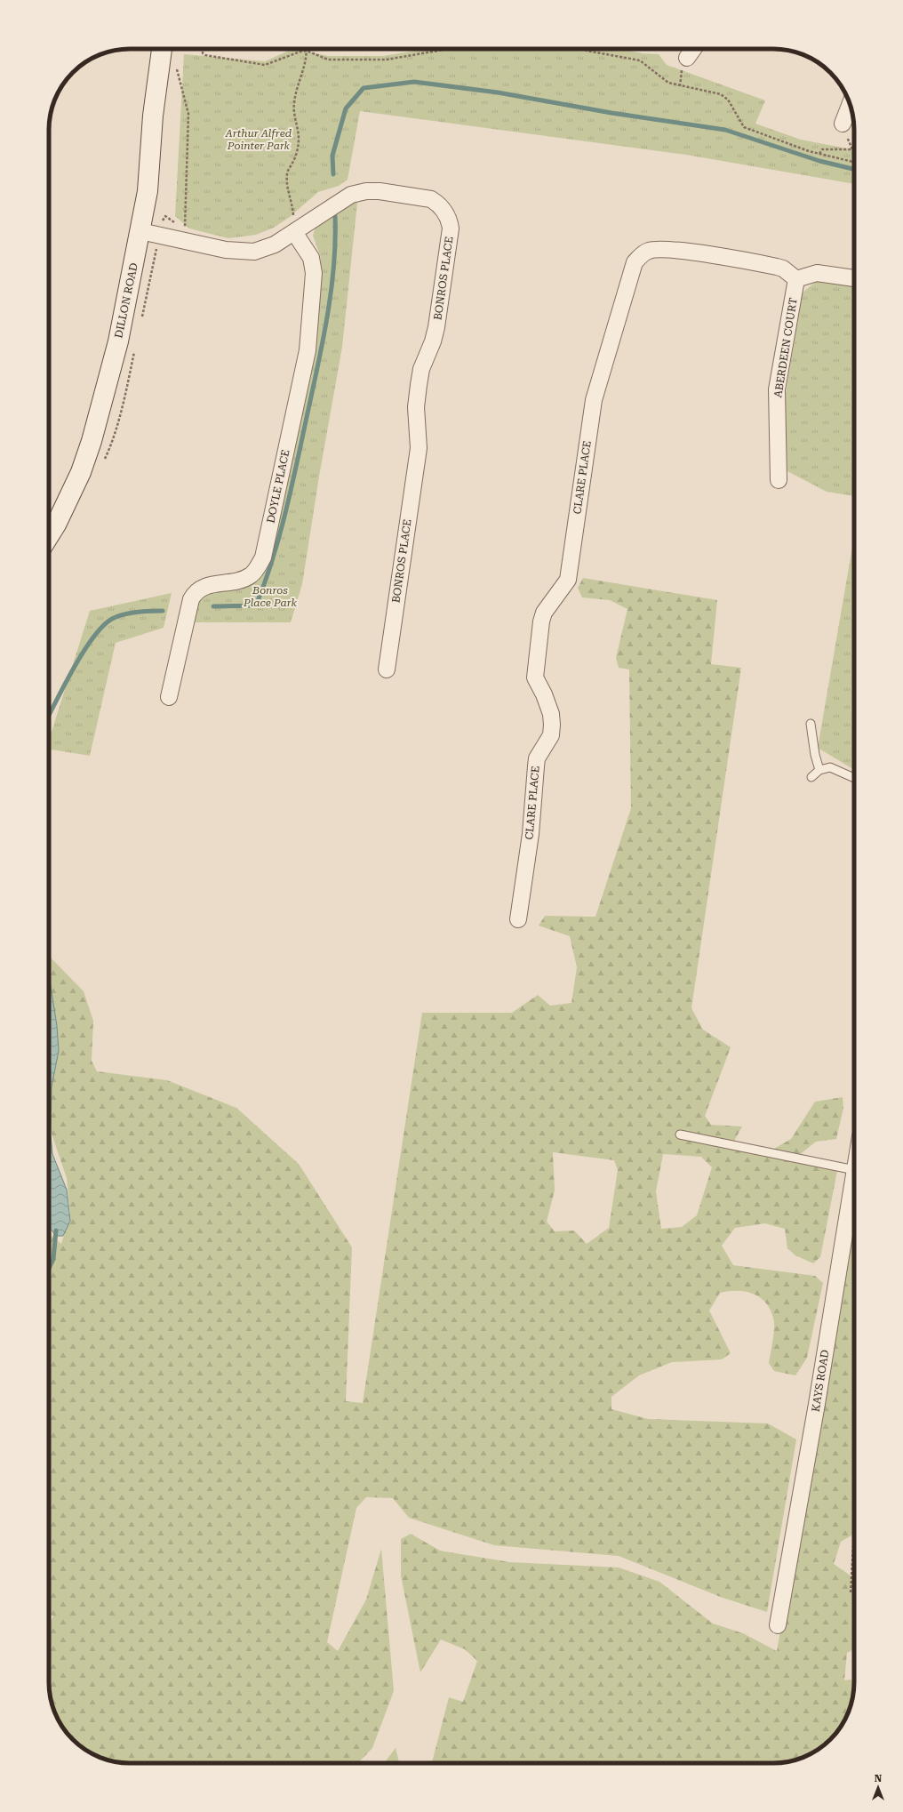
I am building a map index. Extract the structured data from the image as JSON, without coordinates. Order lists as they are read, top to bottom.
{
  "streets": {
    "main road": ["DILLON ROAD"],
    "street": [
      "BONROS PLACE",
      "ABERDEEN COURT",
      "CLARE PLACE",
      "DOYLE PLACE",
      "KAYS ROAD"
    ]
  },
  "crossings": [
    ["BONROS PLACE", "DILLON ROAD"],
    ["BONROS PLACE", "DOYLE PLACE"],
    ["ABERDEEN COURT", "CLARE PLACE"]
  ],
  "parks": ["Arthur Alfred Pointer Park", "Bonros Place Park"],
  "north": "top"
}
